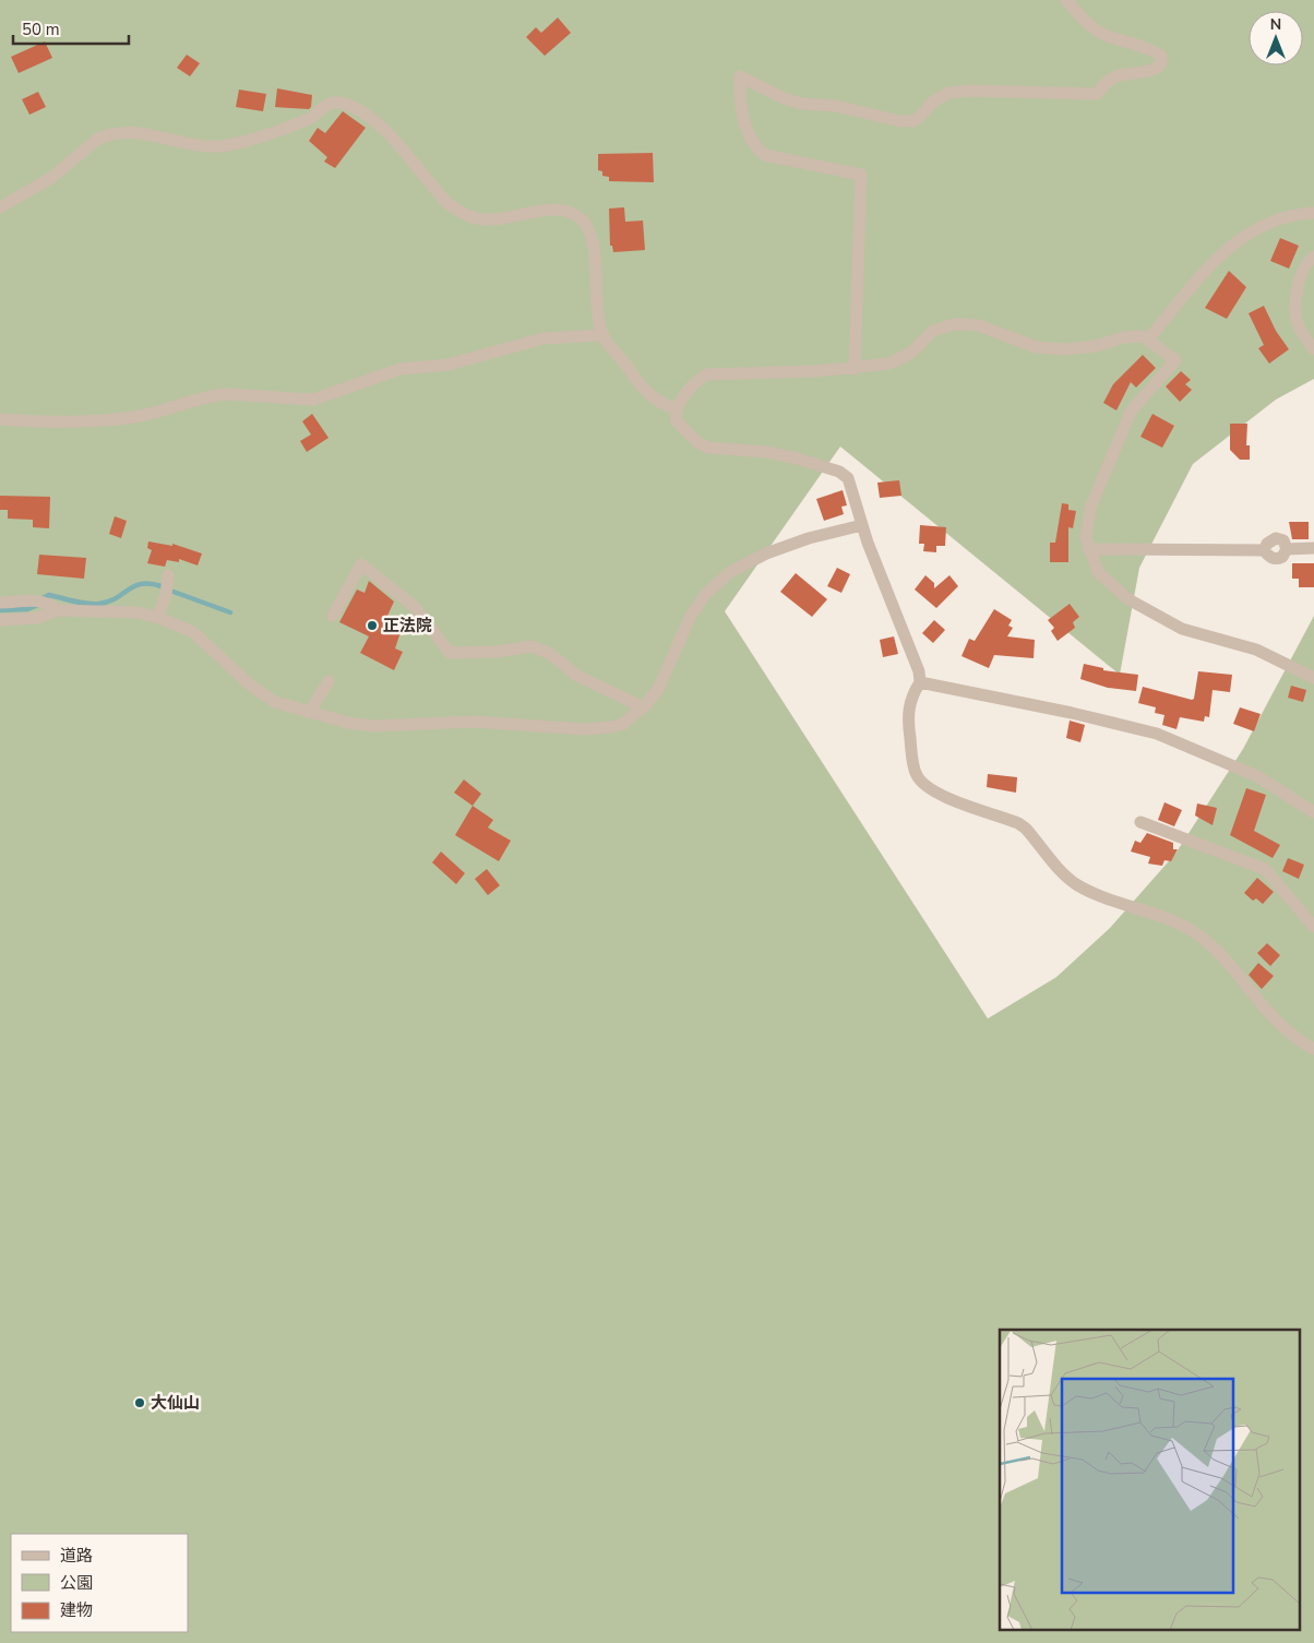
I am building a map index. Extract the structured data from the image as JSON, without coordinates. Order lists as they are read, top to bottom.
{
  "places": ["正法院", "大仙山"],
  "legend": ["道路", "公園", "建物"],
  "scale_bar": "50 m",
  "north": "top"
}
